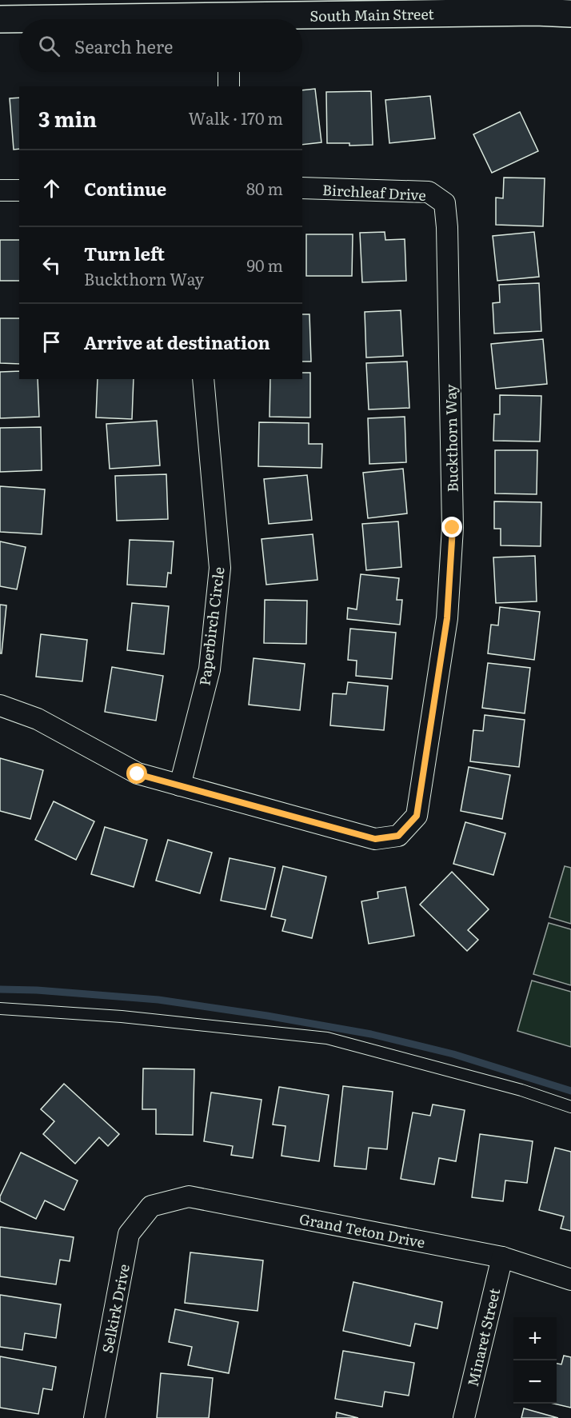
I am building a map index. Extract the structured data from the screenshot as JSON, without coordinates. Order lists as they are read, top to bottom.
{
  "streets": {
    "main road": ["South Main Street"],
    "street": [
      "Birchleaf Drive",
      "Buckthorn Way",
      "Paperbirch Circle",
      "Grand Teton Drive",
      "Selkirk Drive",
      "Minaret Street"
    ]
  },
  "crossings": [
    ["Birchleaf Drive", "Buckthorn Way"],
    ["Buckthorn Way", "Paperbirch Circle"],
    ["Grand Teton Drive", "Selkirk Drive"],
    ["Grand Teton Drive", "Minaret Street"]
  ],
  "page": {
    "search": "Search here",
    "heading": ["3 min", "Walk · 170 m"],
    "list": [
      ["Continue", "80 m"],
      ["Turn left", "Buckthorn Way", "90 m"],
      "Arrive at destination"
    ],
    "map_buttons": ["+", "−"]
  }
}
